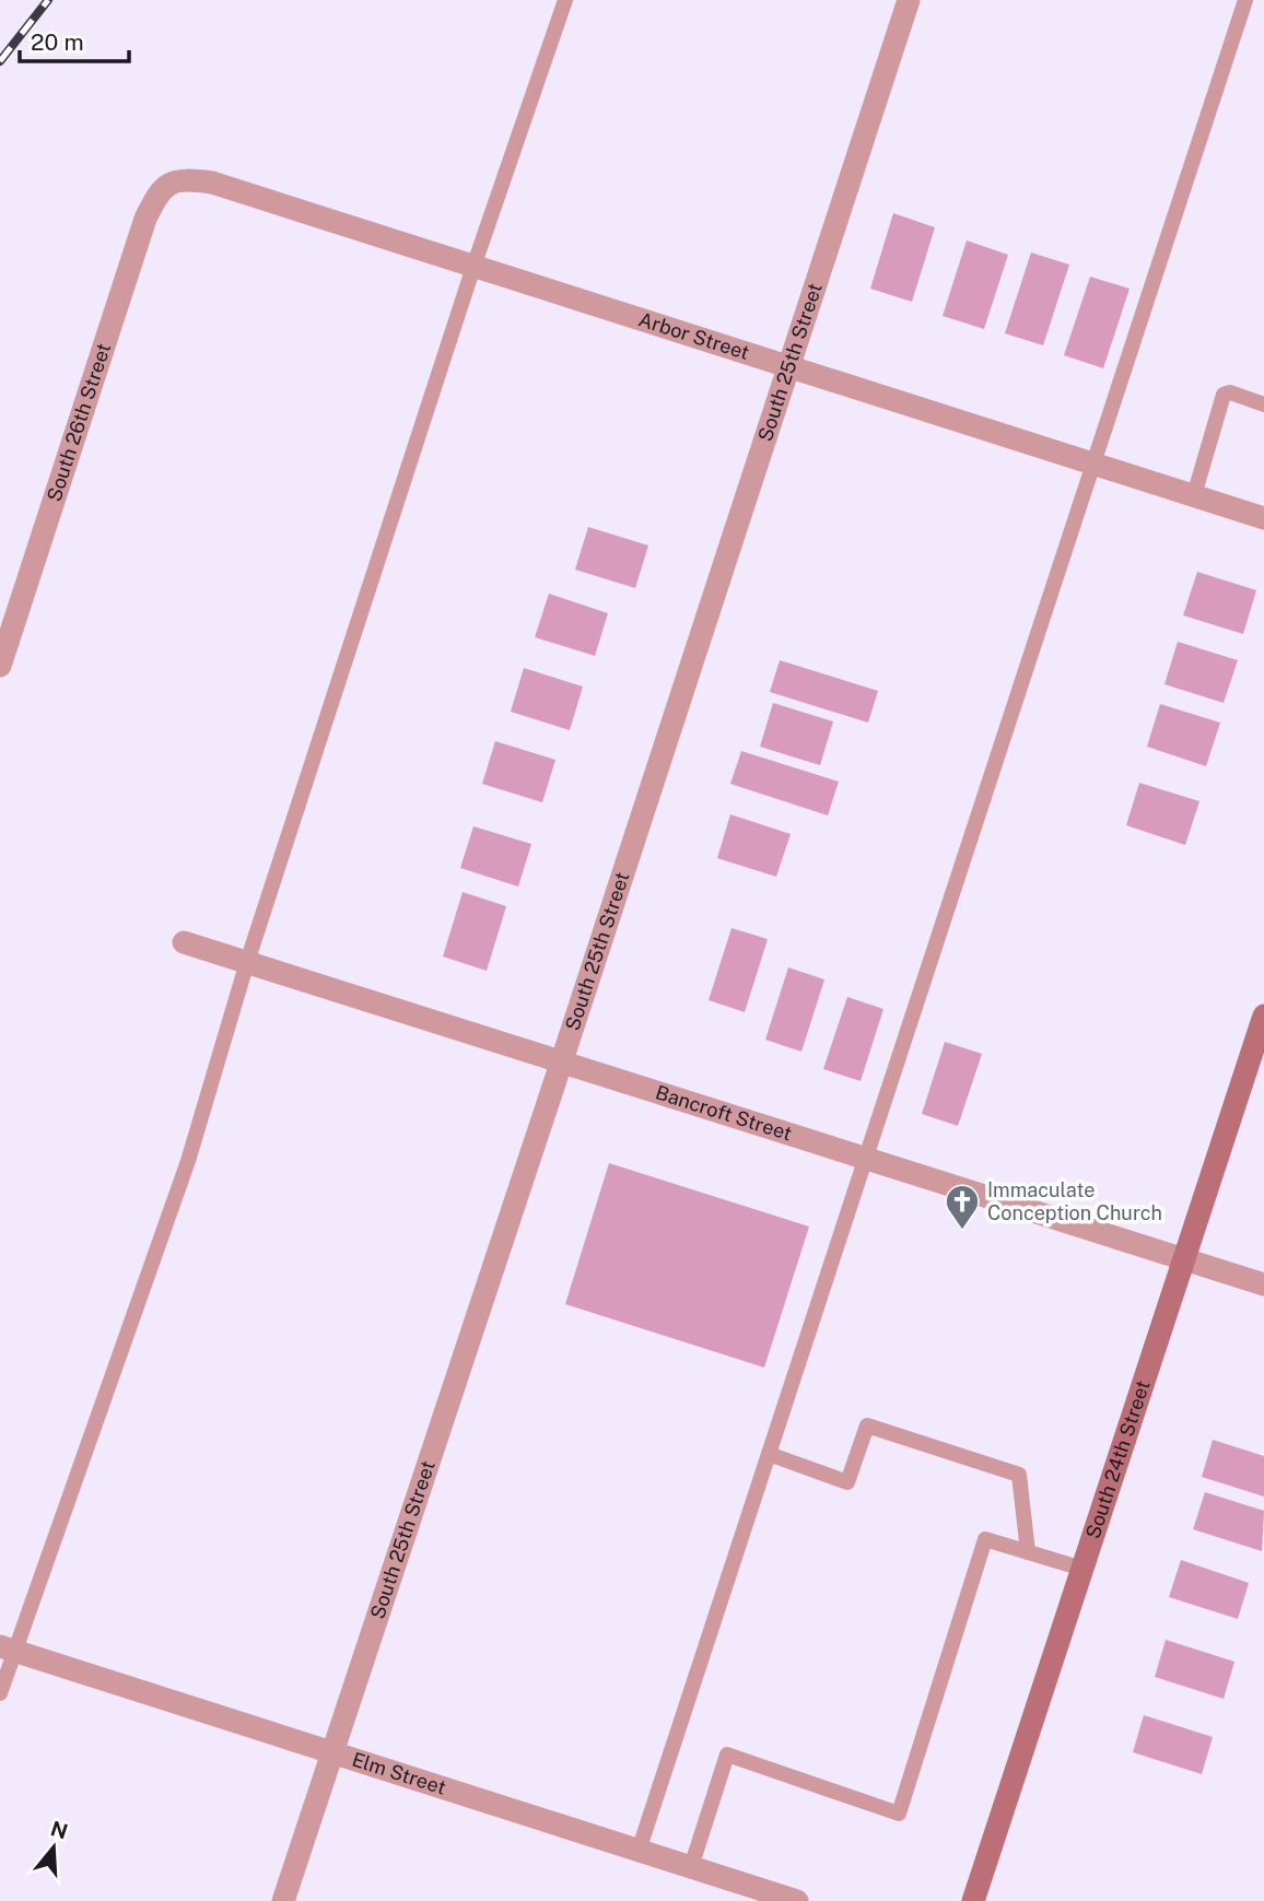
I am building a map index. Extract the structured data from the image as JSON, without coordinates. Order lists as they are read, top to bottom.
{
  "streets": {
    "main road": ["South 24th Street"],
    "street": [
      "Arbor Street",
      "South 25th Street",
      "South 26th Street",
      "Bancroft Street",
      "Elm Street"
    ]
  },
  "crossings": [
    ["Arbor Street", "South 25th Street"],
    ["Arbor Street", "South 26th Street"],
    ["South 25th Street", "Bancroft Street"],
    ["South 25th Street", "Elm Street"],
    ["Bancroft Street", "South 24th Street"]
  ],
  "places": {
    "church": ["Immaculate Conception Church"]
  },
  "scale_bar": "20 m",
  "north": "top"
}
